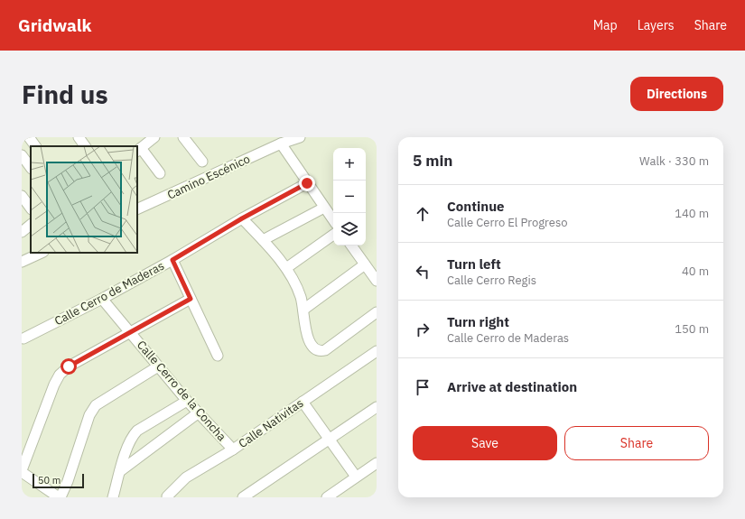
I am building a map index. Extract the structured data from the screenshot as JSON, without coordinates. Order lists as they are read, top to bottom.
{
  "streets": {
    "street": [
      "Camino Escénico",
      "Calle Cerro de Maderas",
      "Calle Cerro de la Concha",
      "Calle Nativitas"
    ]
  },
  "crossings": [
    ["Calle Cerro de Maderas", "Calle Cerro de la Concha"],
    ["Calle Cerro de la Concha", "Calle Nativitas"]
  ],
  "scale_bar": "50 m",
  "page": {
    "header": "Gridwalk",
    "nav": ["Map", "Layers", "Share"],
    "buttons": [
      "Directions",
      ["Save", "Share"]
    ],
    "title": "Find us",
    "heading": ["5 min", "Walk · 330 m"],
    "map_buttons": ["+", "−"],
    "list": [
      ["Continue", "Calle Cerro El Progreso", "140 m"],
      ["Turn left", "Calle Cerro Regis", "40 m"],
      ["Turn right", "Calle Cerro de Maderas", "150 m"],
      "Arrive at destination"
    ],
    "scale": "50 m"
  }
}
